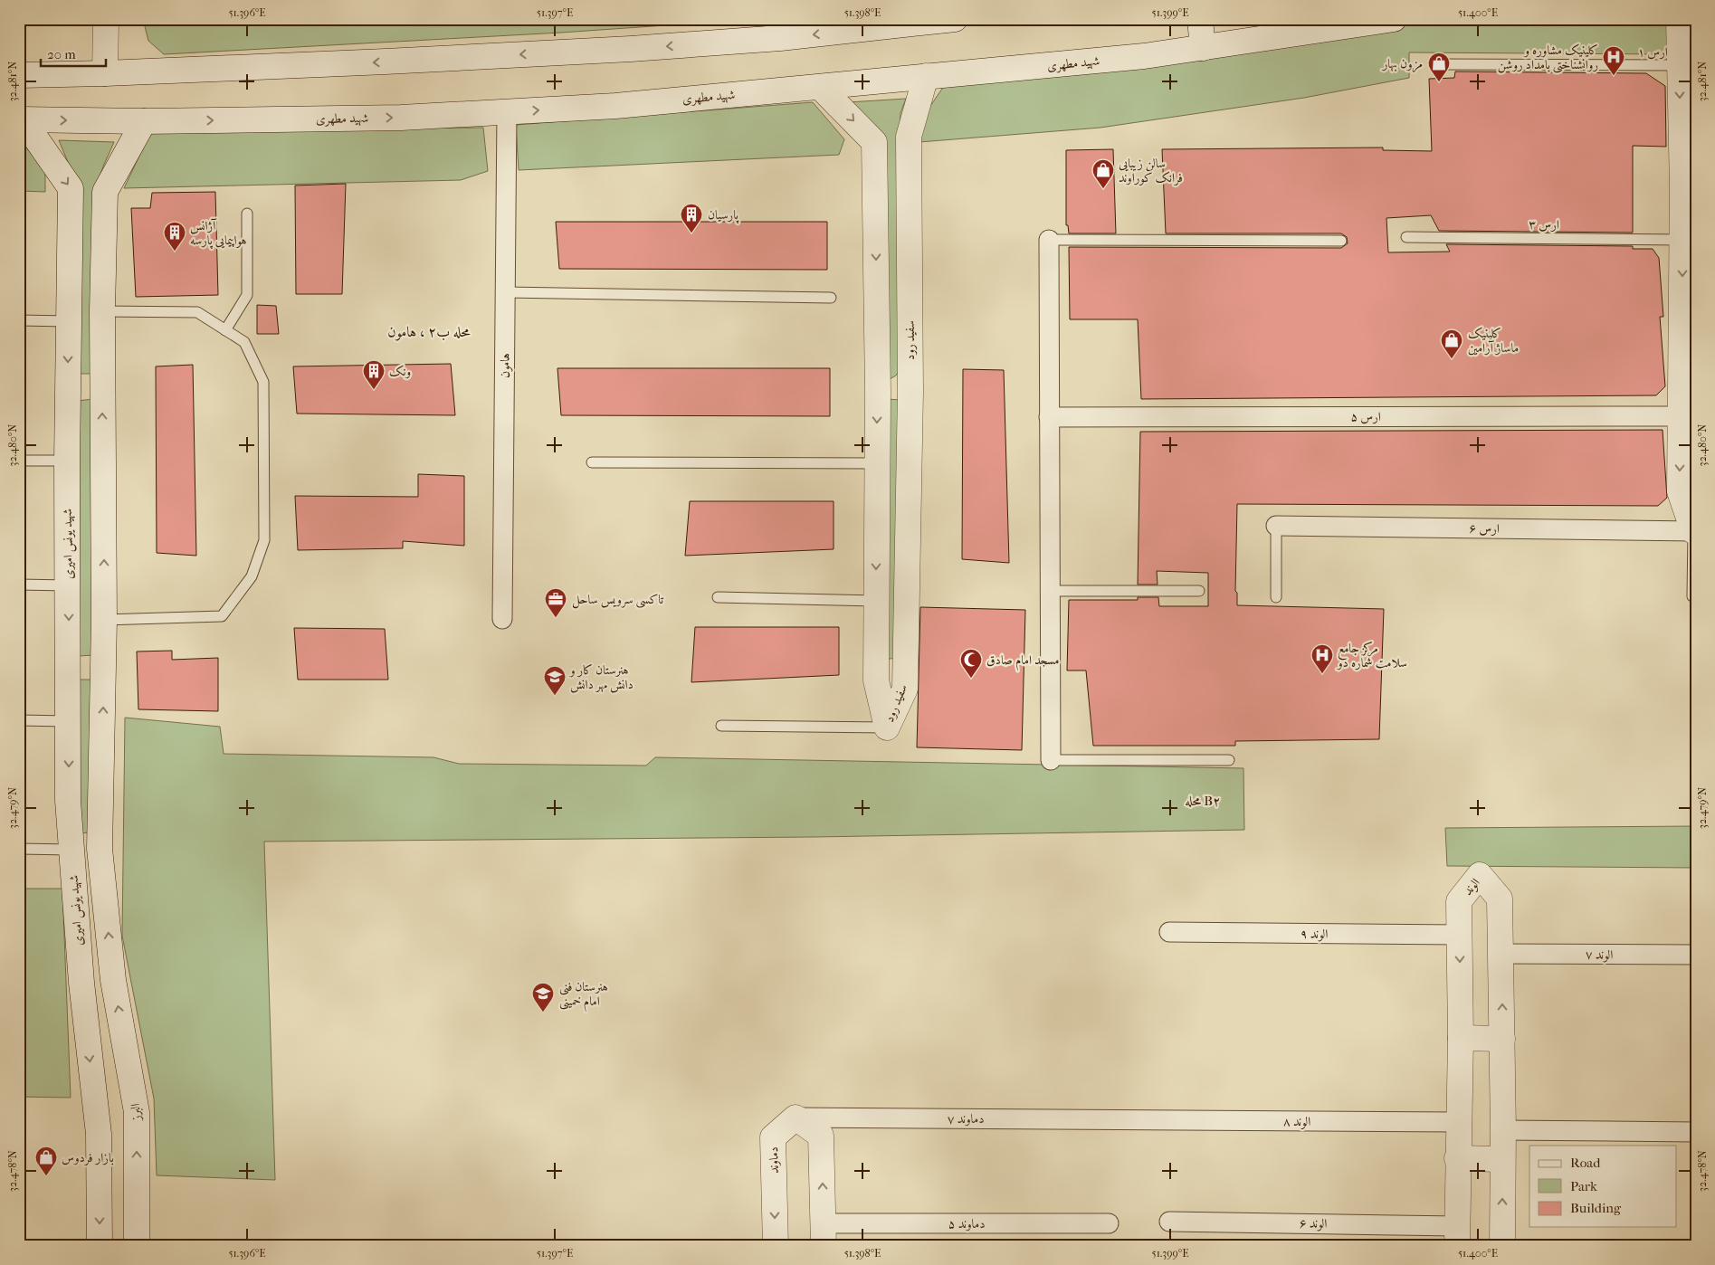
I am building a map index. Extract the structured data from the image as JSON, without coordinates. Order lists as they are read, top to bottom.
{
  "streets": {
    "main road": [
      "شهید مطهری",
      "سفید رود",
      "شهید یونس امیری",
      "الوند",
      "البرز",
      "دماوند"
    ],
    "street": [
      "هامون",
      "ارس ۵",
      "ارس ۶",
      "الوند ۹",
      "الوند ۷",
      "دماوند ۷",
      "الوند ۸",
      "دماوند ۵",
      "الوند ۶"
    ],
    "lane": ["ارس ۱", "ارس ۳"]
  },
  "crossings": [
    ["شهید مطهری", "سفید رود"],
    ["شهید مطهری", "هامون"],
    ["شهید مطهری", "شهید یونس امیری"],
    ["الوند", "الوند ۹"],
    ["الوند", "الوند ۷"],
    ["الوند", "الوند ۸"],
    ["الوند", "الوند ۶"],
    ["دماوند ۷", "الوند ۸"],
    ["دماوند ۷", "دماوند"]
  ],
  "one_way": ["البرز", "دماوند"],
  "districts": ["محله ب۲ ، هامون", "محله B۲"],
  "places": {
    "hospital": ["کلینیک مشاوره و روانشناختی بامداد روشن", "مرکز جامع سلامت شماره دو"],
    "shop": [
      "مزون بهار",
      "سالن زیبایی فرانک کوراوند",
      "کلینیک ماساژ آرامین",
      "بازار فردوس"
    ],
    "building": ["پارسیان", "آژانس هواپیمایی پارسه", "ونک"],
    "office": ["تاکسی سرویس ساحل"],
    "mosque": ["مسجد امام صادق"],
    "school or university": ["هنرستان کار و دانش مهر دانش", "هنرستان فنی امام خمینی"]
  },
  "legend": ["Road", "Park", "Building"],
  "scale_bar": "20 m",
  "coordinates": [
    "51.396°E",
    "51.397°E",
    "51.398°E",
    "51.399°E",
    "51.400°E",
    "32.481°N",
    "32.480°N",
    "32.479°N",
    "32.478°N"
  ]
}
